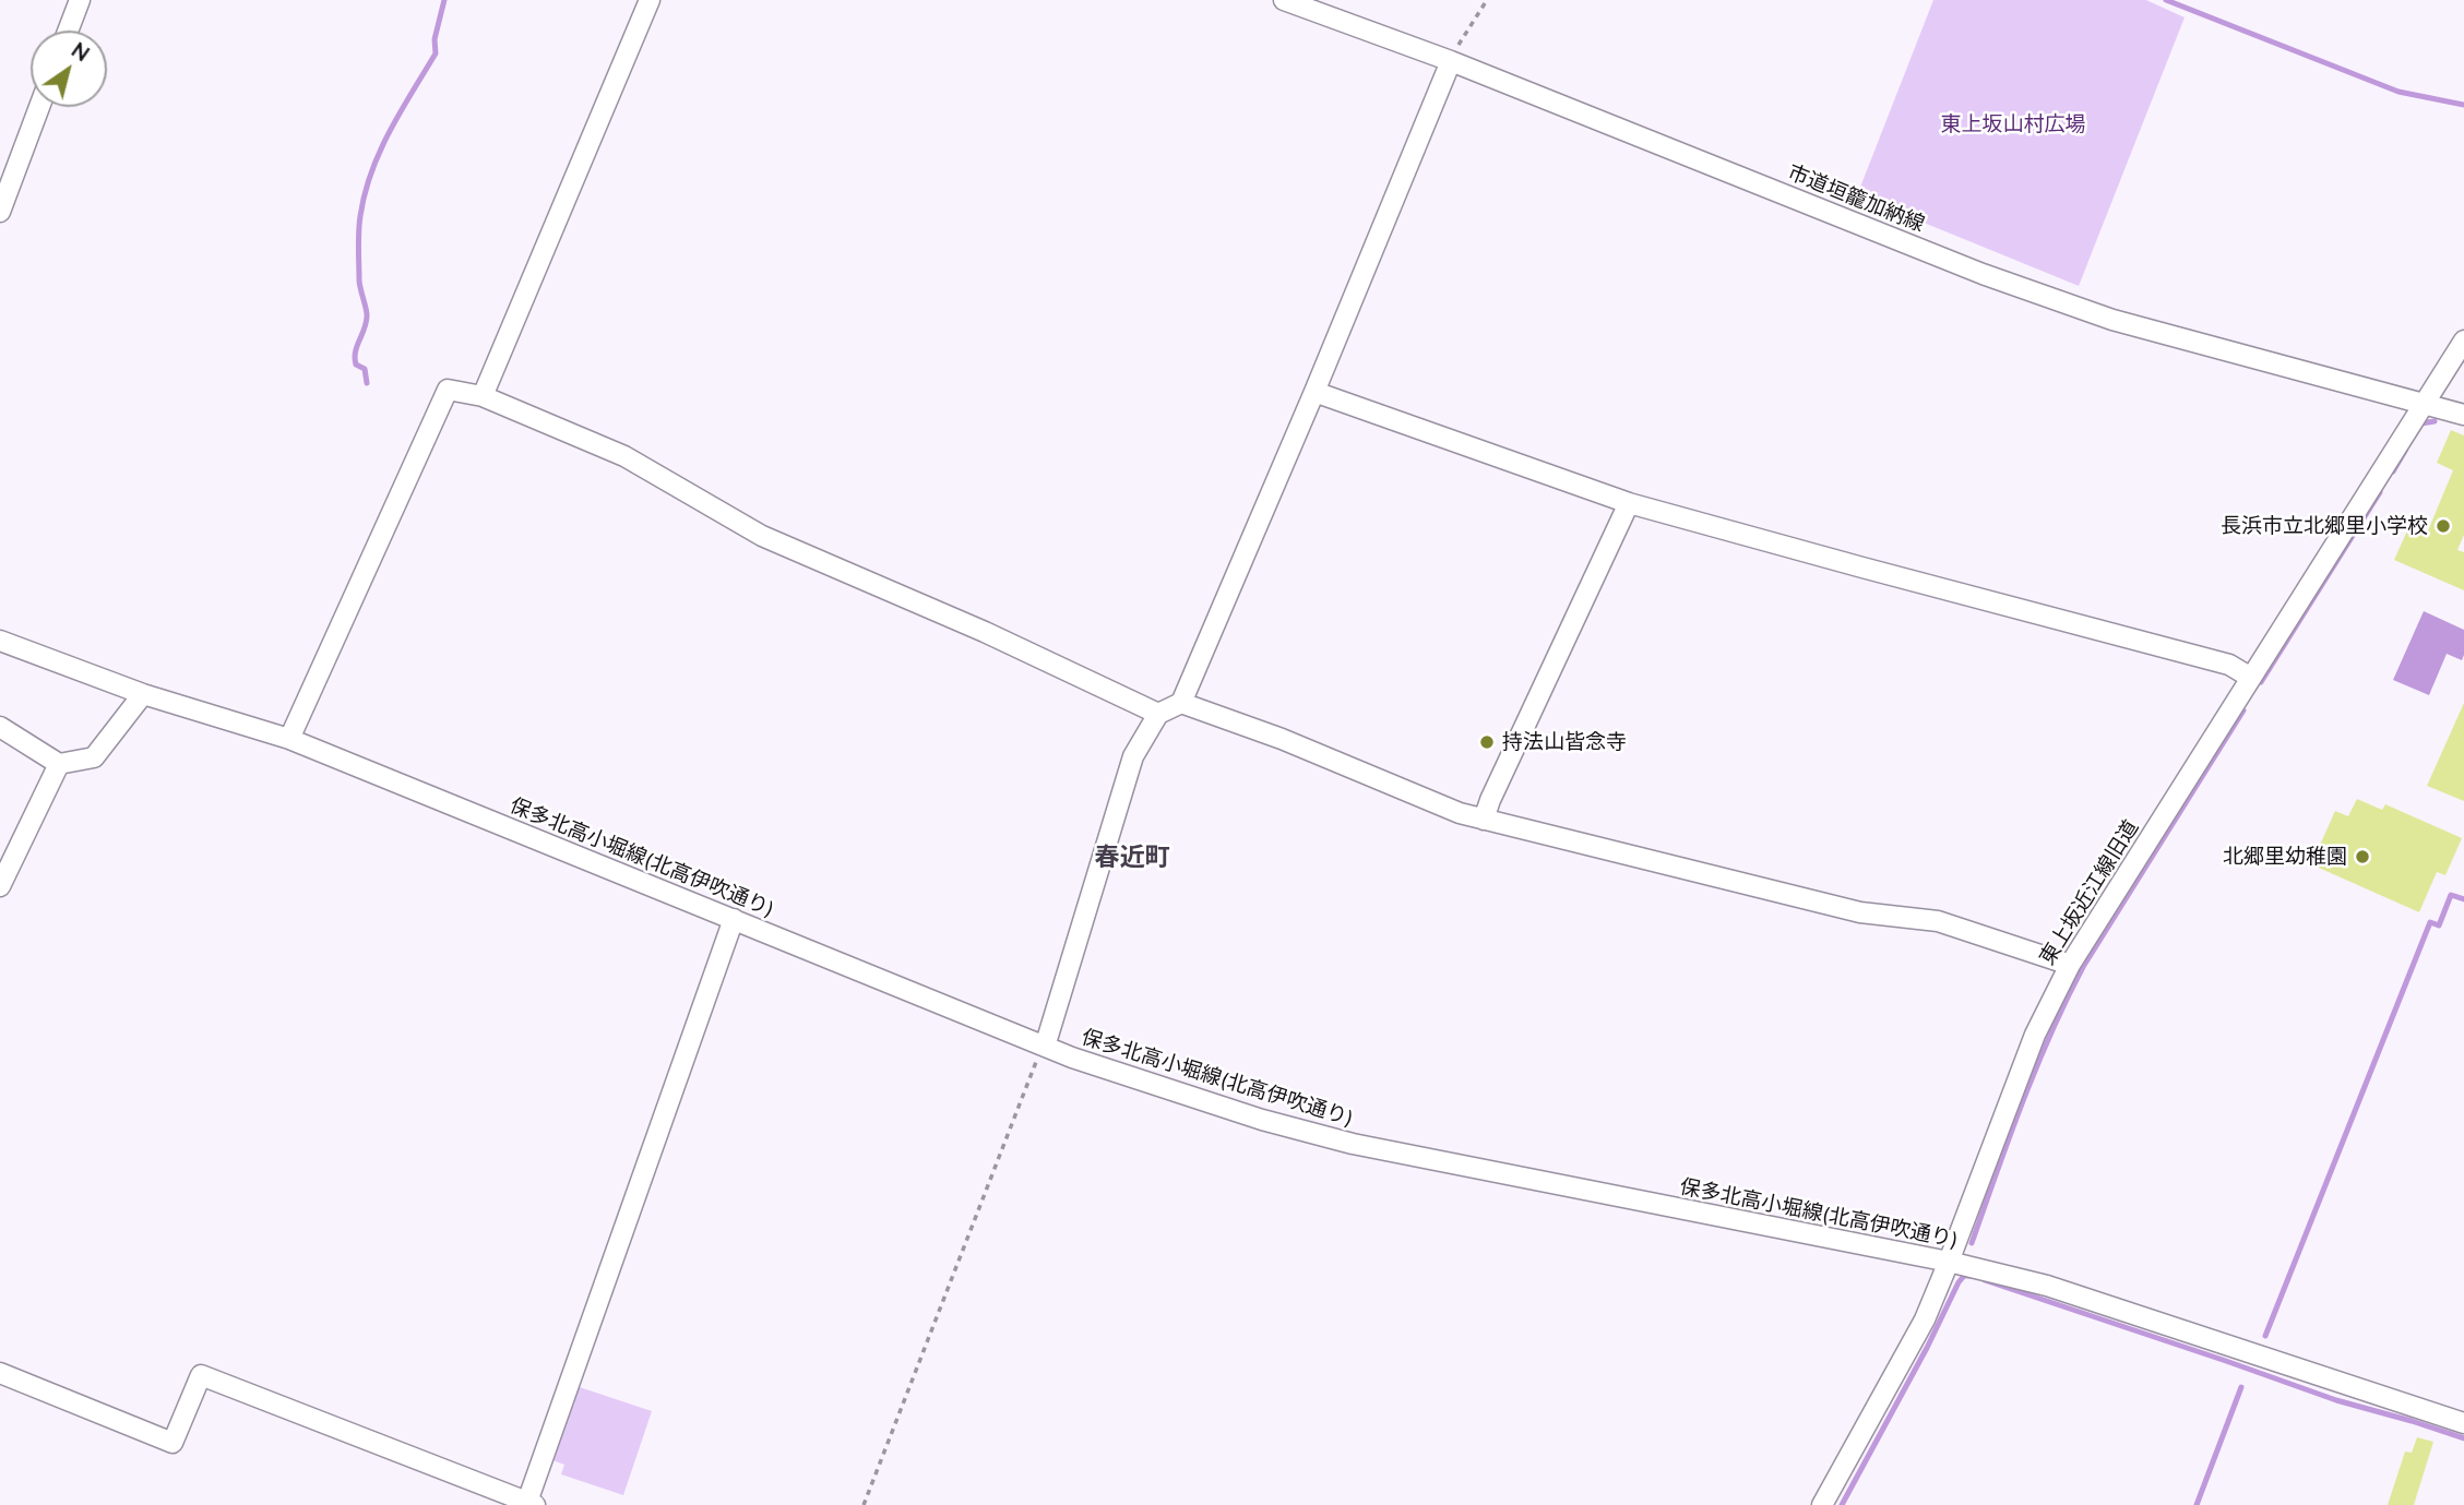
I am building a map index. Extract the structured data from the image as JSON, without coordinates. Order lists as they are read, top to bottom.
{
  "streets": {
    "street": ["市道垣籠加納線", "保多北高小堀線(北高伊吹通り)", "東上坂近江線旧道"]
  },
  "crossings": [
    ["市道垣籠加納線", "東上坂近江線旧道"],
    ["保多北高小堀線(北高伊吹通り)", "東上坂近江線旧道"]
  ],
  "districts": ["春近町"],
  "parks": ["東上坂山村広場"],
  "places": ["長浜市立北郷里小学校", "持法山皆念寺", "北郷里幼稚園"],
  "north": "top right"
}
